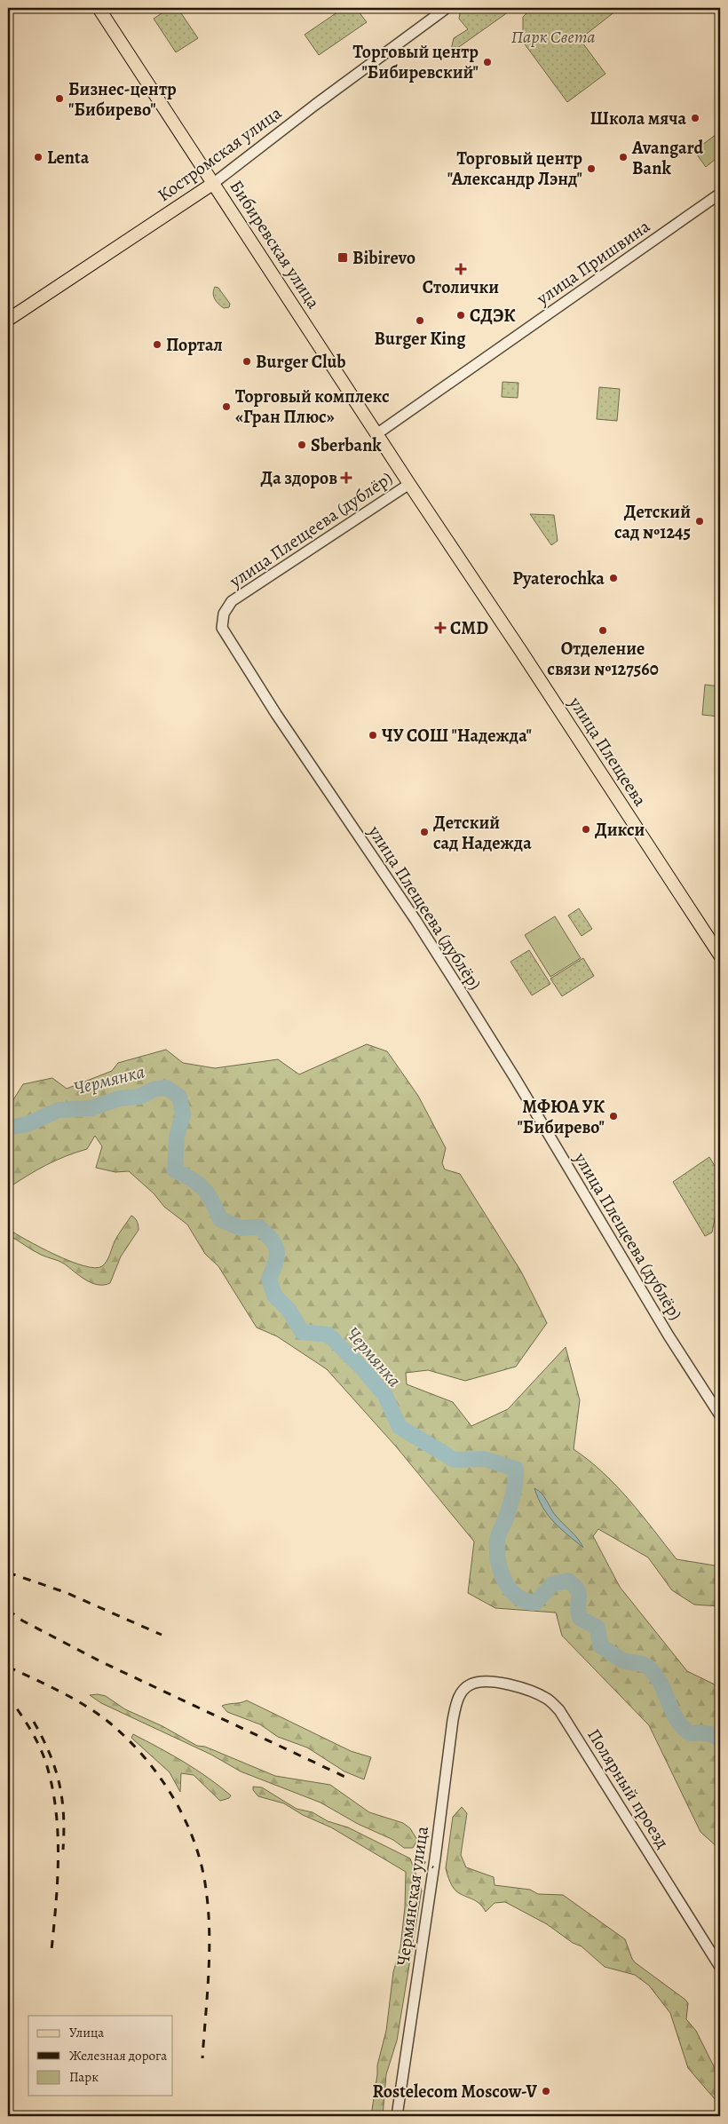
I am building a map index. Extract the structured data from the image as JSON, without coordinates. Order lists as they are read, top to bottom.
{
  "streets": {
    "main road": ["Костромская улица", "Бибиревская улица", "улица Плещеева"],
    "street": [
      "улица Пришвина",
      "улица Плещеева (дублёр)",
      "Полярный проезд",
      "Чермянская улица"
    ]
  },
  "crossings": [
    ["Костромская улица", "Бибиревская улица"],
    ["Бибиревская улица", "улица Пришвина"],
    ["Бибиревская улица", "улица Плещеева"],
    ["улица Пришвина", "улица Плещеева"],
    ["улица Плещеева (дублёр)", "улица Плещеева"],
    ["Полярный проезд", "Чермянская улица"]
  ],
  "water": ["Чермянка"],
  "parks": ["Парк Света"],
  "places": {
    "other": [
      "Торговый центр \"Бибиревский\"",
      "Бизнес-центр \"Бибирево\"",
      "Школа мяча",
      "Lenta",
      "Avangard Bank",
      "Торговый центр \"Александр Лэнд\"",
      "СДЭК",
      "Burger King",
      "Портал",
      "Burger Club",
      "Торговый комплекс «Гран Плюс»",
      "Sberbank",
      "Детский сад №1245",
      "Pyaterochka",
      "Отделение связи №127560",
      "ЧУ СОШ \"Надежда\"",
      "Дикси",
      "Детский сад Надежда",
      "МФЮА УК \"Бибирево\"",
      "Rostelecom Moscow-V"
    ],
    "transit": ["Bibirevo"],
    "health": ["Столички", "Да здоров", "CMD"]
  },
  "legend": ["Улица", "Железная дорога", "Парк"]
}
